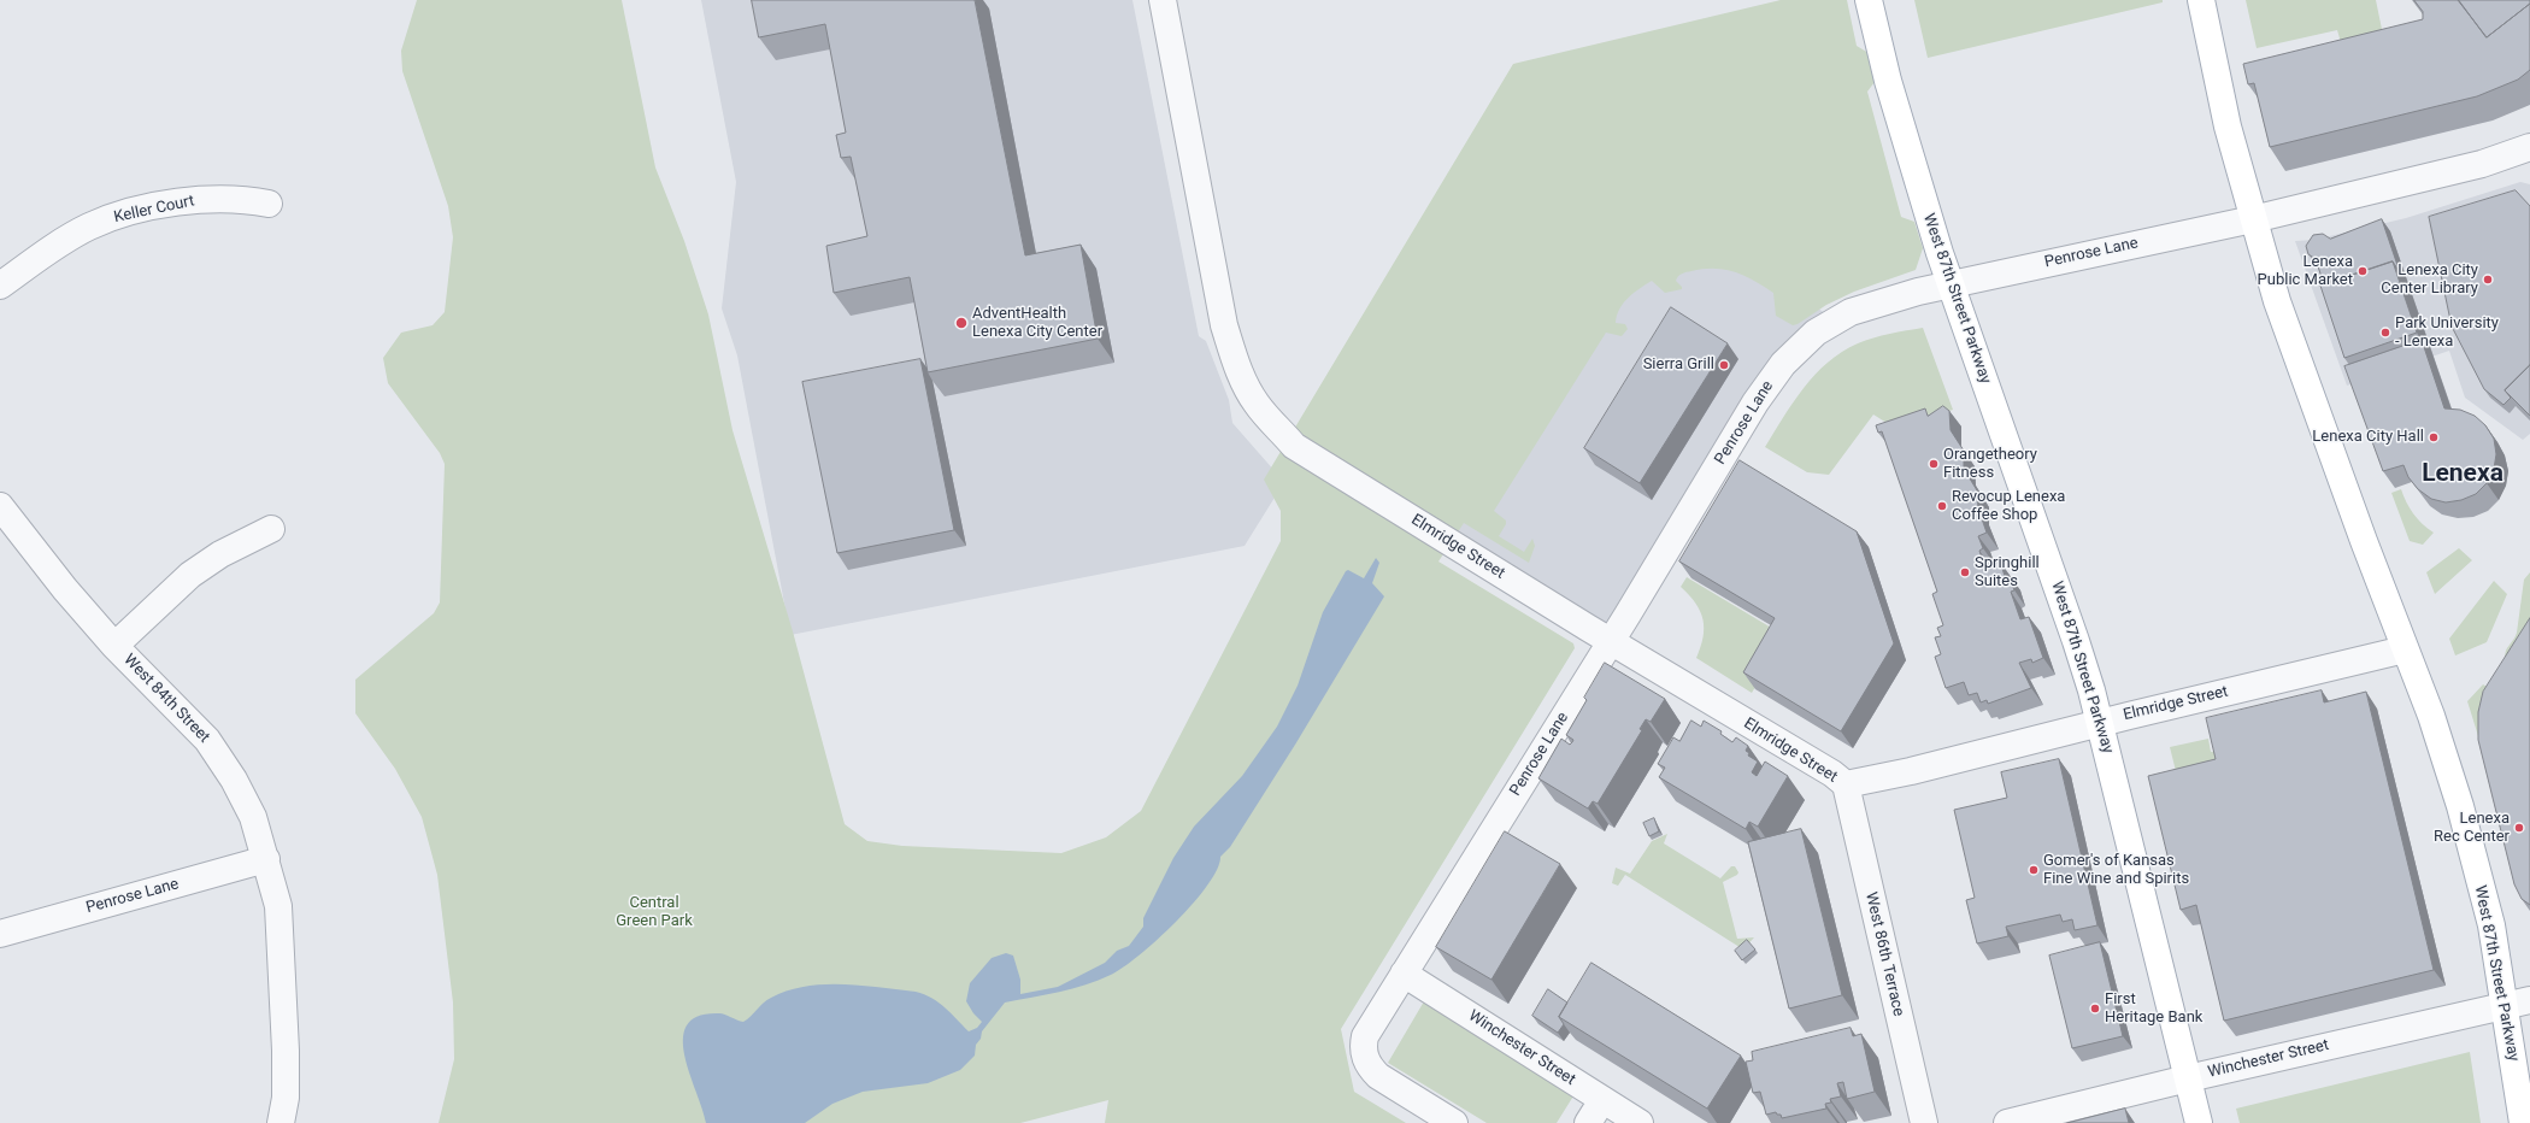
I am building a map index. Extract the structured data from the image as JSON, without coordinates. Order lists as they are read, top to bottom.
{
  "streets": {
    "main road": ["West 87th Street Parkway"],
    "street": [
      "Keller Court",
      "Penrose Lane",
      "Elmridge Street",
      "West 84th Street",
      "West 86th Terrace",
      "Winchester Street"
    ]
  },
  "crossings": [
    ["Penrose Lane", "West 87th Street Parkway"],
    ["Penrose Lane", "Elmridge Street"],
    ["Penrose Lane", "West 84th Street"],
    ["Penrose Lane", "Winchester Street"],
    ["West 87th Street Parkway", "Elmridge Street"],
    ["West 87th Street Parkway", "Winchester Street"],
    ["Elmridge Street", "West 86th Terrace"]
  ],
  "districts": ["Lenexa"],
  "parks": ["Central Green Park"],
  "places": [
    "Lenexa Public Market",
    "Lenexa City Center Library",
    "AdventHealth Lenexa City Center",
    "Park University - Lenexa",
    "Sierra Grill",
    "Lenexa City Hall",
    "Orangetheory Fitness",
    "Revocup Lenexa Coffee Shop",
    "Springhill Suites",
    "Lenexa Rec Center",
    "Gomer's of Kansas Fine Wine and Spirits",
    "First Heritage Bank"
  ]
}
